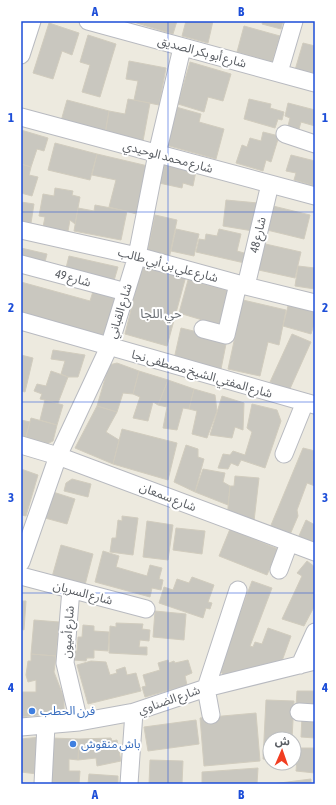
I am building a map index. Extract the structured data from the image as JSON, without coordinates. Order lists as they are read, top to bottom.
{
  "streets": {
    "street": [
      "شارع أبو بكر الصديق",
      "شارع محمد الوحيدي",
      "شارع 48",
      "شارع علي بن أبي طالب",
      "شارع 49",
      "شارع القباني",
      "شارع المفتي الشيخ مصطفى نجا",
      "شارع سمعان",
      "شارع السريان",
      "شارع أميون",
      "شارع الضناوي"
    ]
  },
  "crossings": [
    ["شارع أبو بكر الصديق", "شارع القباني"],
    ["شارع محمد الوحيدي", "شارع 48"],
    ["شارع محمد الوحيدي", "شارع القباني"],
    ["شارع 48", "شارع علي بن أبي طالب"],
    ["شارع علي بن أبي طالب", "شارع القباني"],
    ["شارع 49", "شارع القباني"],
    ["شارع القباني", "شارع المفتي الشيخ مصطفى نجا"],
    ["شارع القباني", "شارع سمعان"],
    ["شارع السريان", "شارع أميون"],
    ["شارع أميون", "شارع الضناوي"]
  ],
  "districts": ["حي اللجا"],
  "places": ["فرن الحطب", "باش منقوش"],
  "north": "top",
  "grid": {
    "columns": ["A", "B"],
    "rows": [
      "1",
      "2",
      "3",
      "4"
    ]
  }
}
